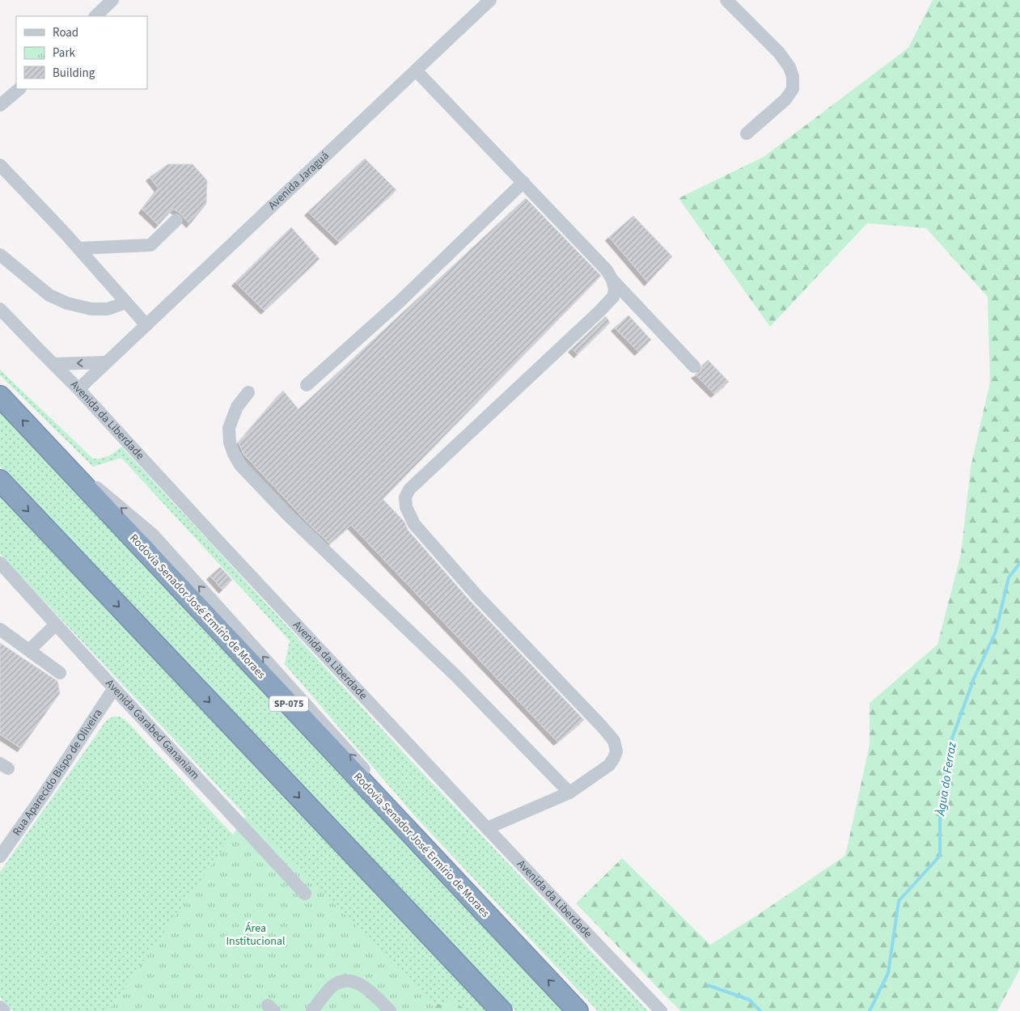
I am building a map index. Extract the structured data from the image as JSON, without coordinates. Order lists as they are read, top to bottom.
{
  "streets": {
    "highway": ["Rodovia Senador José Ermírio de Moraes", "SP-075"],
    "street": [
      "Avenida Jaraguá",
      "Avenida da Liberdade",
      "Avenida Garabed Gananiam",
      "Rua Aparecido Bispo de Oliveira"
    ]
  },
  "crossings": [
    ["Avenida Jaraguá", "Avenida da Liberdade"],
    ["Avenida Garabed Gananiam", "Rua Aparecido Bispo de Oliveira"]
  ],
  "water": ["Àgua do Ferraz"],
  "parks": ["Área Institucional"],
  "legend": ["Road", "Park", "Building"]
}
